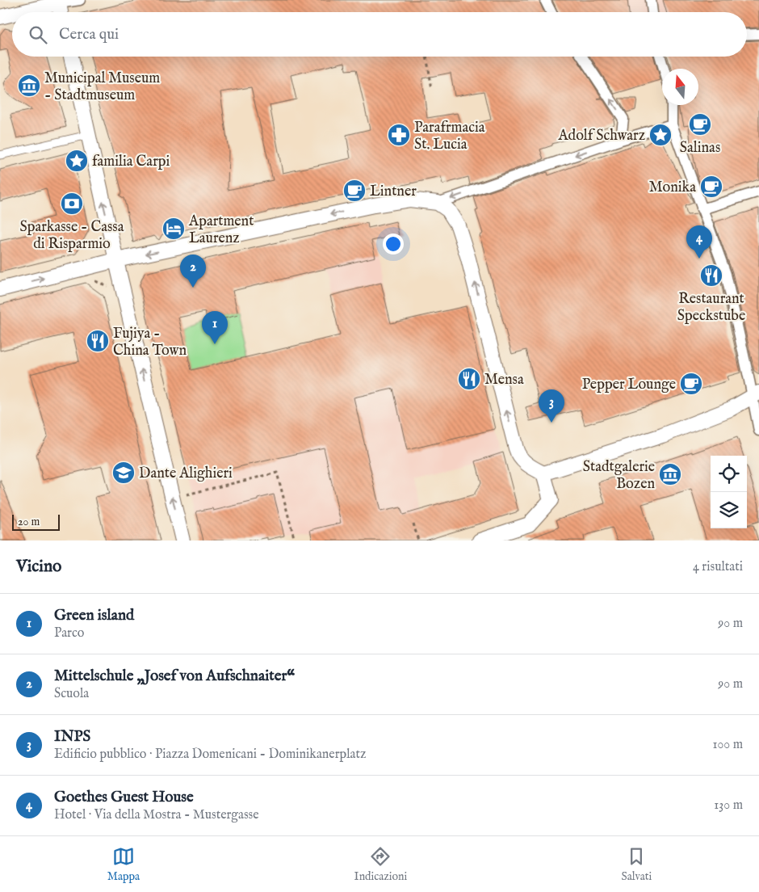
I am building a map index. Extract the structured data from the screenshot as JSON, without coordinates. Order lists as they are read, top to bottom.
{
  "places": {
    "museum": ["Municipal Museum - Stadtmuseum", "Stadtgalerie Bozen"],
    "cafe": [
      "Salinas",
      "Monika",
      "Lintner",
      "Pepper Lounge"
    ],
    "pharmacy": ["Parafrmacia St. Lucia"],
    "place": ["Adolf Schwarz", "familia Carpi"],
    "bank": ["Sparkasse - Cassa di Risparmio"],
    "hotel": ["Apartment Laurenz"],
    "restaurant": ["Restaurant Speckstube", "Fujiya - China Town", "Mensa"],
    "school or university": ["Dante Alighieri"]
  },
  "scale_bar": "20 m",
  "north": "top",
  "page": {
    "search": "Cerca qui",
    "pins": [
      "4",
      "2",
      "1",
      "3"
    ],
    "scale": "20 m",
    "heading": ["Vicino", "4 risultati"],
    "list": [
      {
        "mark": "1",
        "name": "Green island",
        "note": "Parco",
        "value": "90 m"
      },
      {
        "mark": "2",
        "name": "Mittelschule „Josef von Aufschnaiter“",
        "note": "Scuola",
        "value": "90 m"
      },
      {
        "mark": "3",
        "name": "INPS",
        "note": "Edificio pubblico · Piazza Domenicani - Dominikanerplatz",
        "value": "100 m"
      },
      {
        "mark": "4",
        "name": "Goethes Guest House",
        "note": "Hotel · Via della Mostra - Mustergasse",
        "value": "130 m"
      }
    ],
    "nav": ["Mappa", "Indicazioni", "Salvati"]
  }
}
